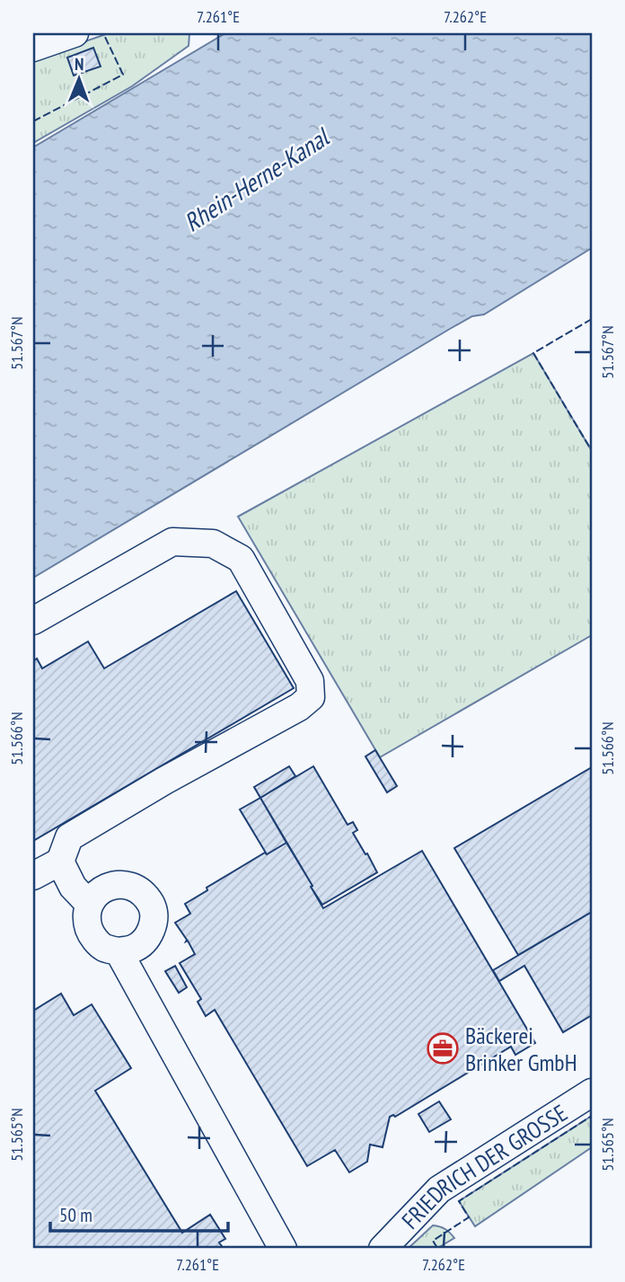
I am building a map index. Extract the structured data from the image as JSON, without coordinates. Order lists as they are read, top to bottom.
{
  "streets": {
    "street": ["FRIEDRICH DER GROSSE"]
  },
  "water": ["Rhein-Herne-Kanal"],
  "places": {
    "office": ["Bäckerei Brinker GmbH"]
  },
  "scale_bar": "50 m",
  "north": "top",
  "coordinates": [
    "7.261°E",
    "7.262°E",
    "51.567°N",
    "51.566°N",
    "51.565°N"
  ]
}
